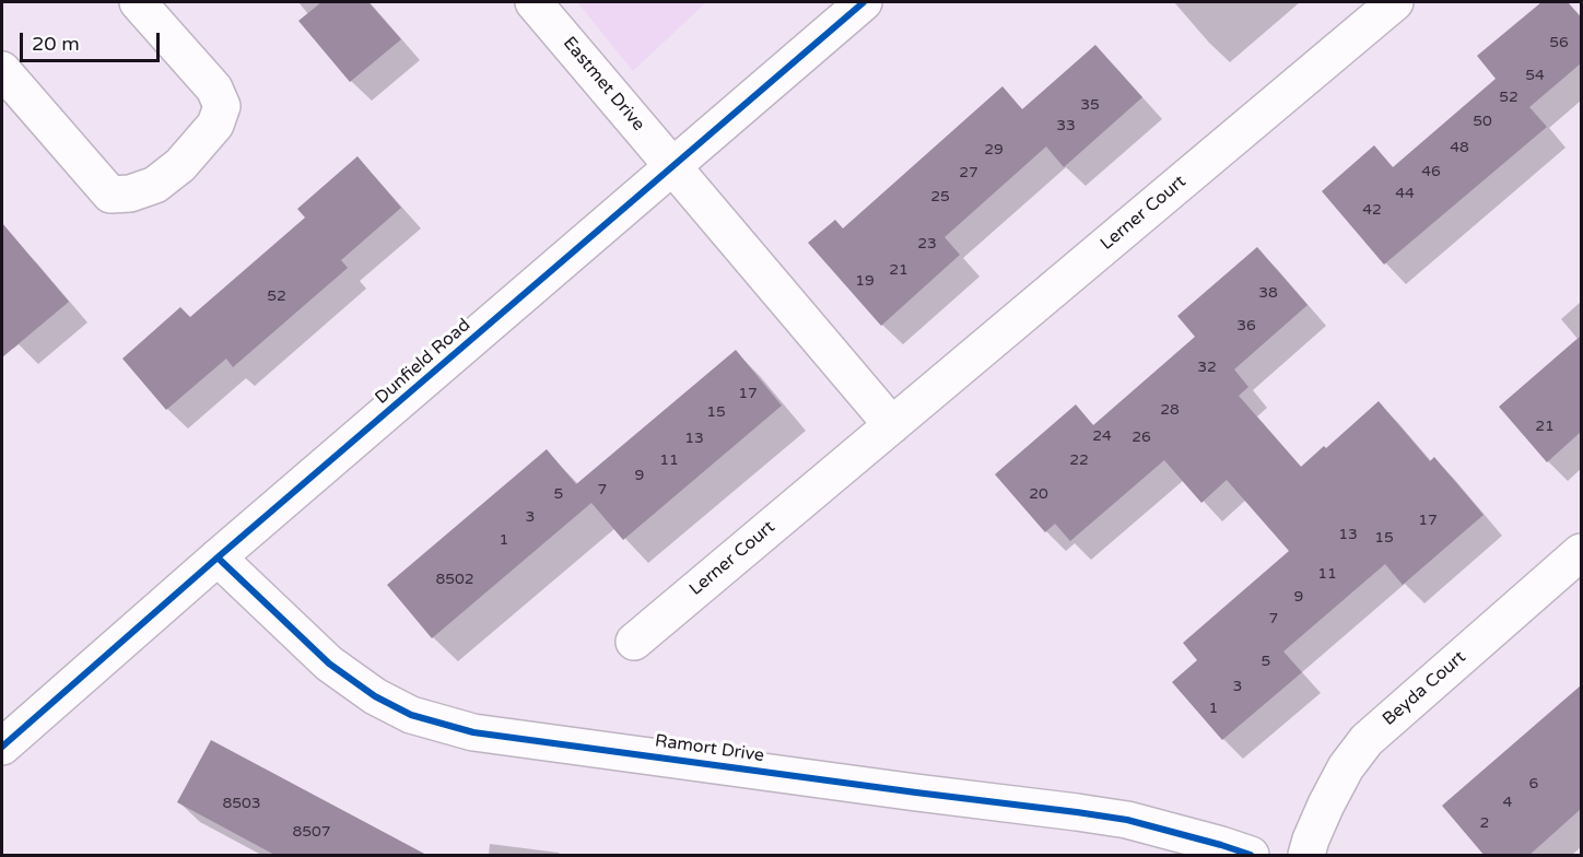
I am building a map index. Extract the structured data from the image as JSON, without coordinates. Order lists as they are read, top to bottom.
{
  "streets": {
    "street": [
      "Eastmet Drive",
      "Lerner Court",
      "Dunfield Road",
      "Beyda Court",
      "Ramort Drive"
    ]
  },
  "crossings": [
    ["Eastmet Drive", "Dunfield Road"],
    ["Dunfield Road", "Ramort Drive"]
  ],
  "house_numbers": [
    "56",
    "54",
    "52",
    "35",
    "50",
    "33",
    "48",
    "29",
    "46",
    "27",
    "44",
    "25",
    "42",
    "23",
    "21",
    "19",
    "38",
    "52",
    "36",
    "32",
    "17",
    "28",
    "15",
    "21",
    "24",
    "26",
    "13",
    "11",
    "22",
    "9",
    "7",
    "5",
    "20",
    "3",
    "17",
    "13",
    "15",
    "1",
    "11",
    "8502",
    "9",
    "7",
    "5",
    "3",
    "1",
    "6",
    "4",
    "8503",
    "2",
    "8507"
  ],
  "scale_bar": "20 m"
}
